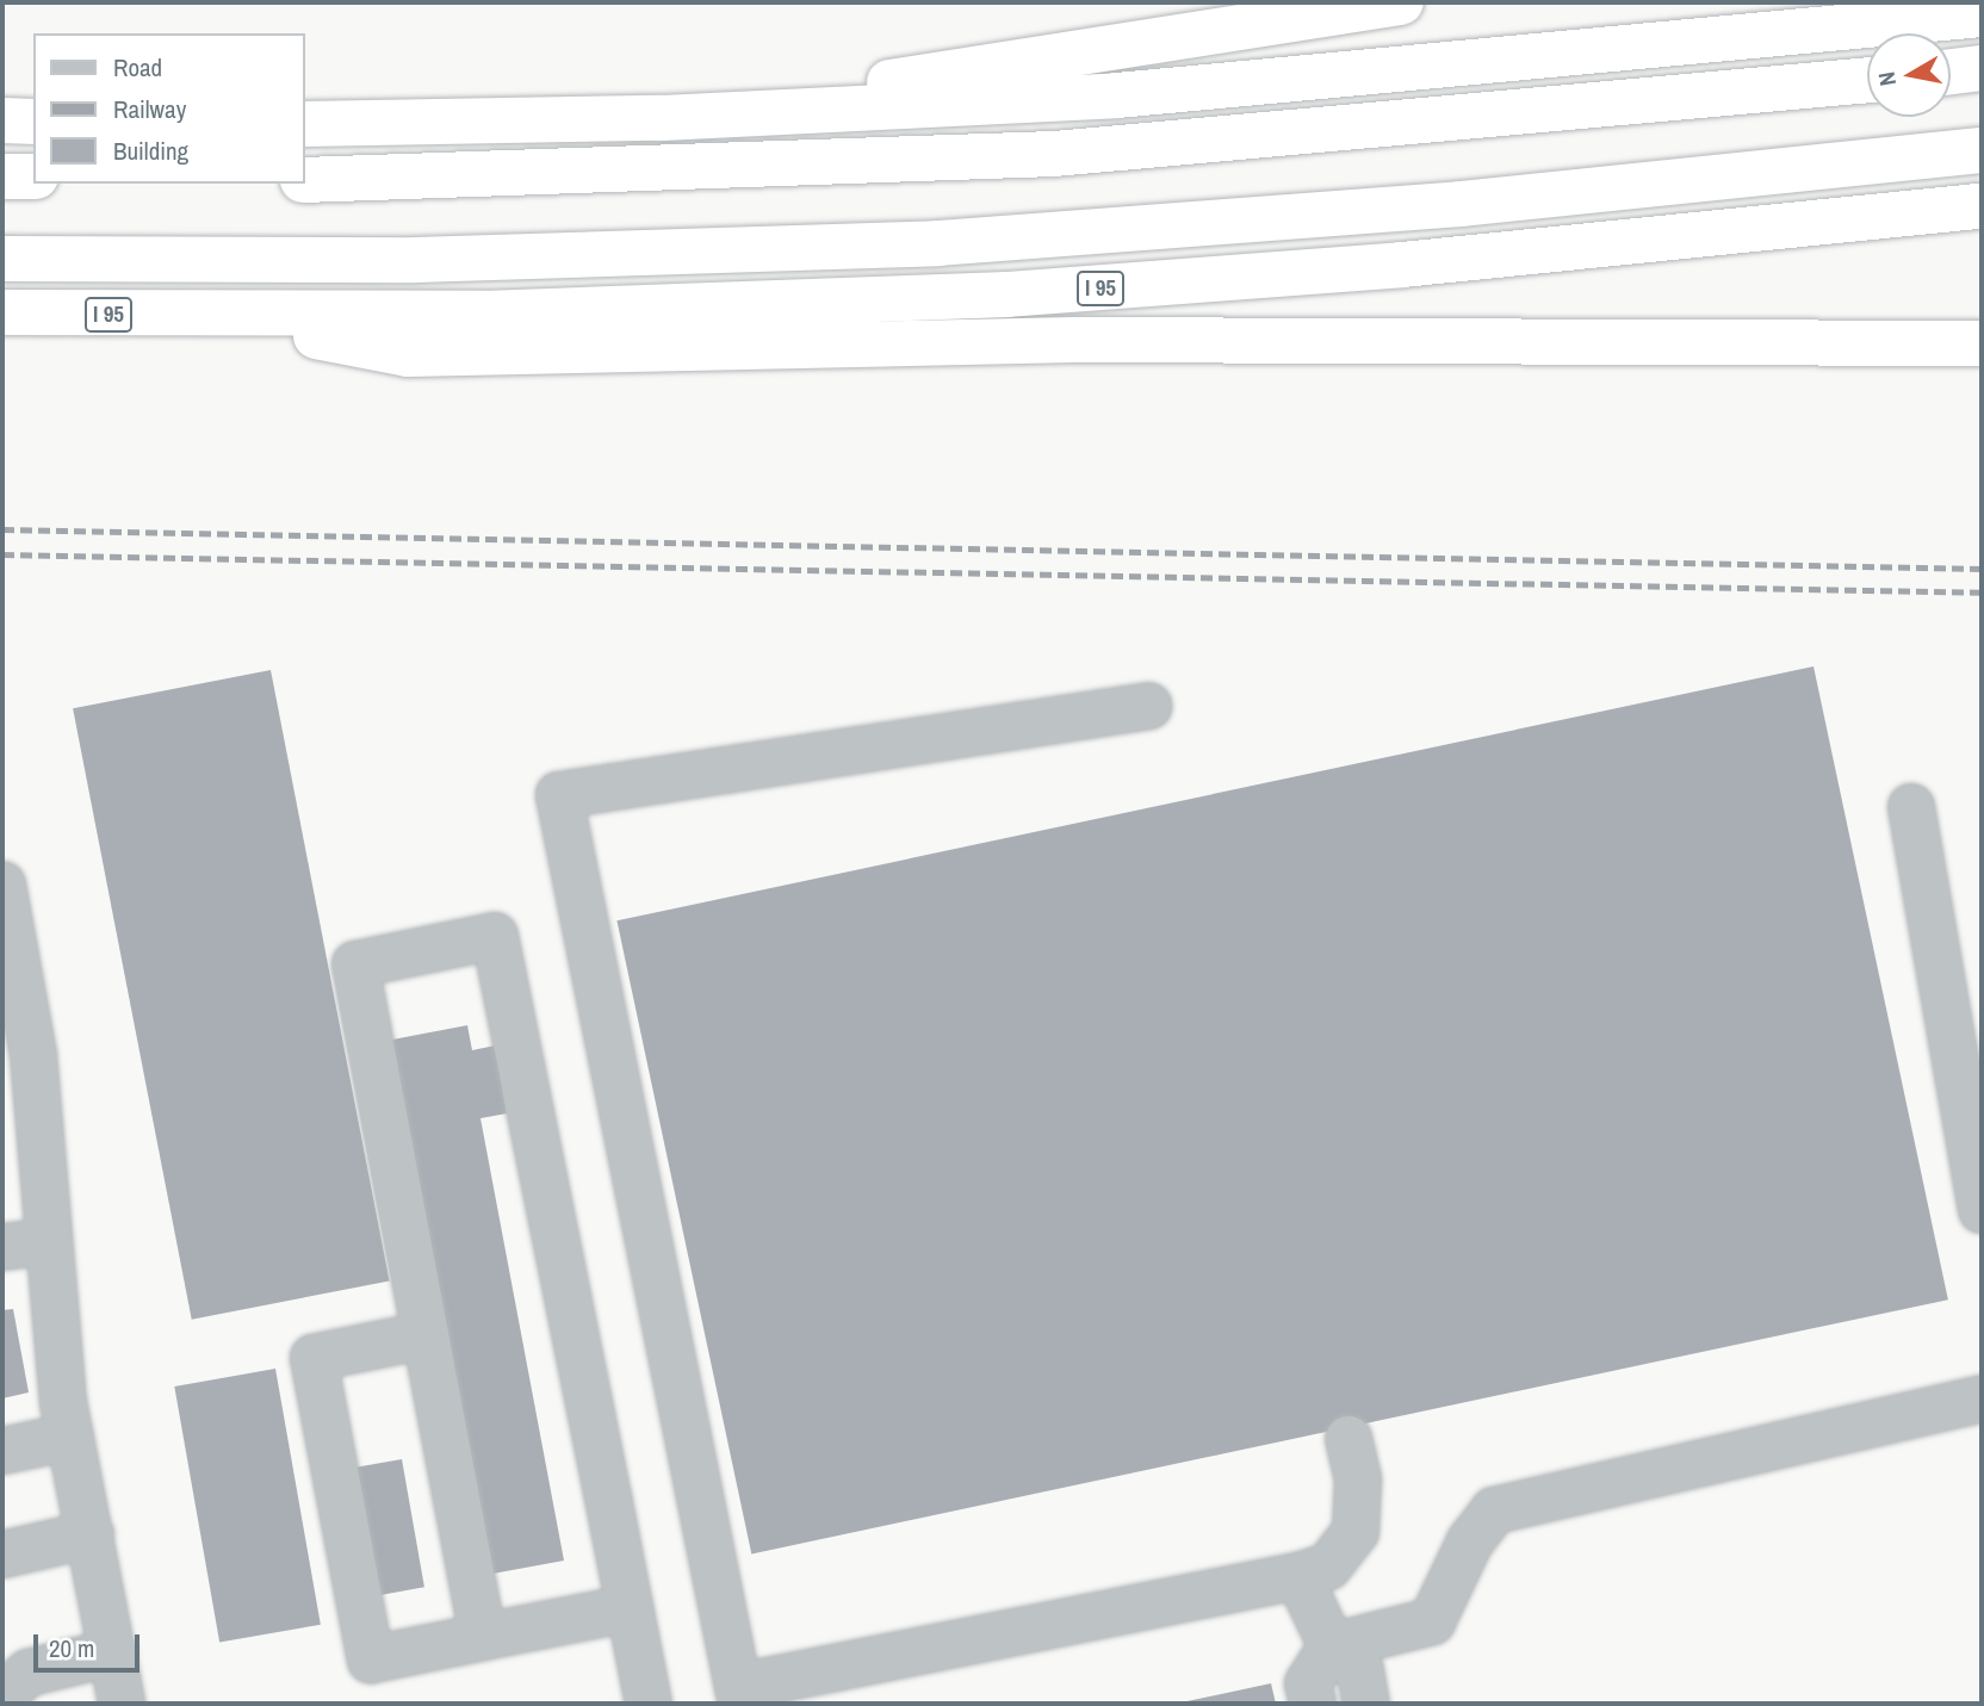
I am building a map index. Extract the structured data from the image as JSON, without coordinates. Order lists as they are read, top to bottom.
{
  "streets": {
    "highway": ["I 95"]
  },
  "legend": ["Road", "Railway", "Building"],
  "scale_bar": "20 m",
  "north": "left"
}
